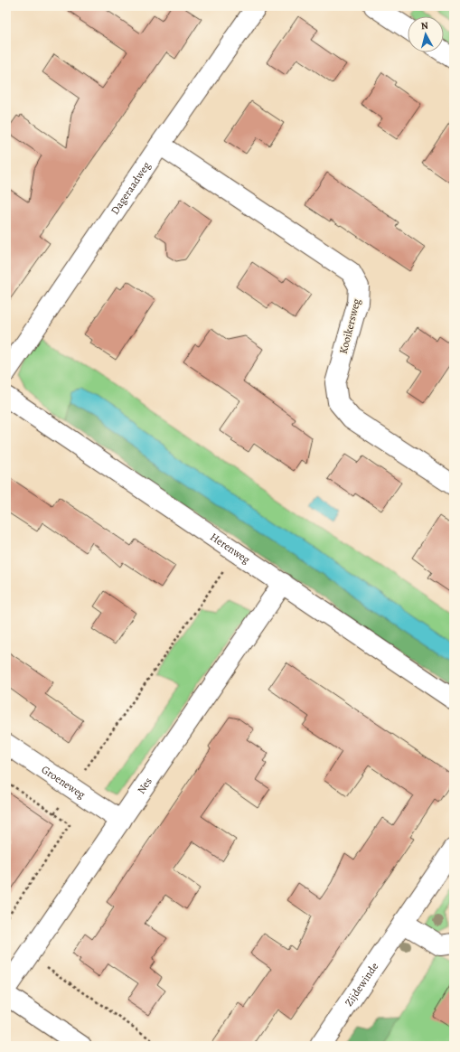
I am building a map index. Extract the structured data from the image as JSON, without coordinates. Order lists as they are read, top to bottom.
{
  "streets": {
    "street": [
      "Dageraadweg",
      "Kooikersweg",
      "Herenweg",
      "Groeneweg",
      "Nes",
      "Zijdewinde"
    ]
  },
  "crossings": [
    ["Dageraadweg", "Kooikersweg"],
    ["Herenweg", "Nes"],
    ["Groeneweg", "Nes"]
  ],
  "north": "top"
}
